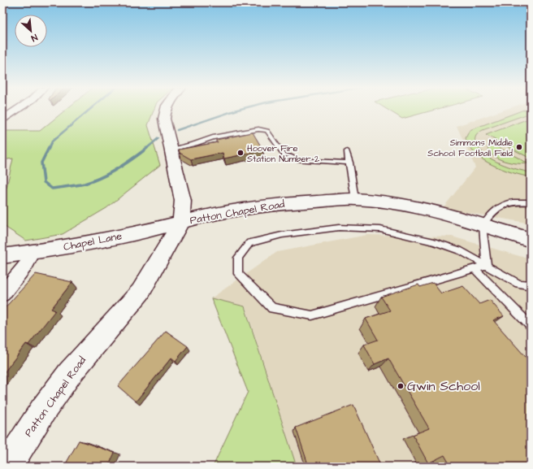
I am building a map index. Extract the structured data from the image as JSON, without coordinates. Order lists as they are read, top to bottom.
{
  "streets": {
    "street": ["Patton Chapel Road", "Chapel Lane"]
  },
  "crossings": [
    ["Patton Chapel Road", "Chapel Lane"]
  ],
  "places": ["Simmons Middle School Football Field", "Hoover Fire Station Number 2", "Gwin School"],
  "north": "bottom right"
}
